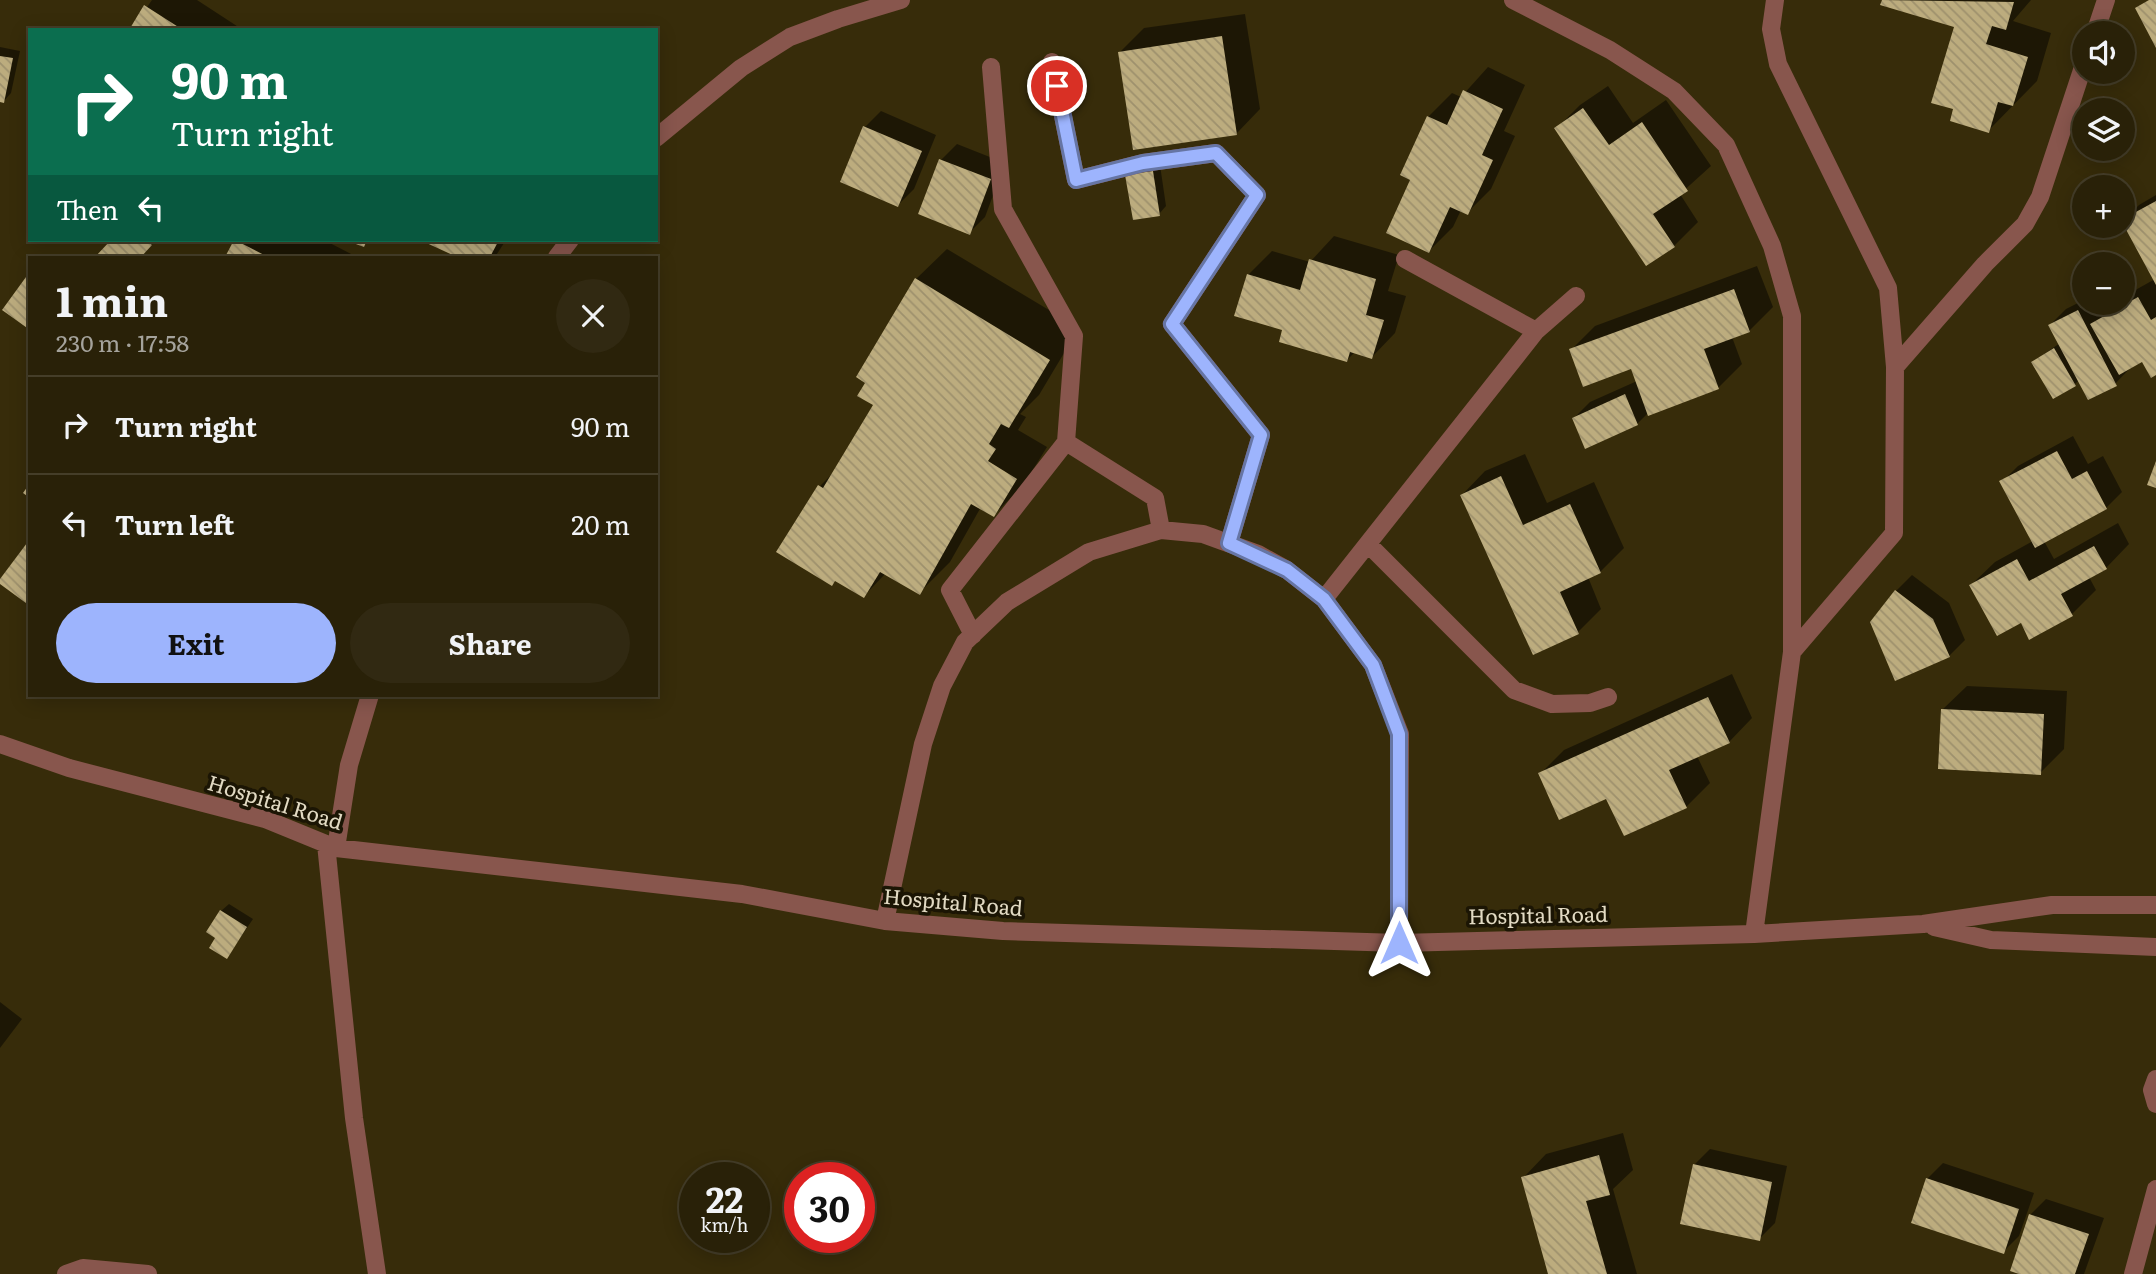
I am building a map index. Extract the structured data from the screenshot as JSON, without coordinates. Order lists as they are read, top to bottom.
{
  "streets": {
    "street": ["Hospital Road"]
  },
  "page": {
    "map_buttons": ["+", "−"],
    "turn": ["90 m", "Turn right"],
    "then": "Then",
    "heading": ["1 min", "230 m · 17:58"],
    "list": [
      {
        "name": "Turn right",
        "value": "90 m"
      },
      {
        "name": "Turn left",
        "value": "20 m"
      }
    ],
    "buttons": ["Exit", "Share"],
    "speed": "22 km/h",
    "limit": "30"
  }
}
